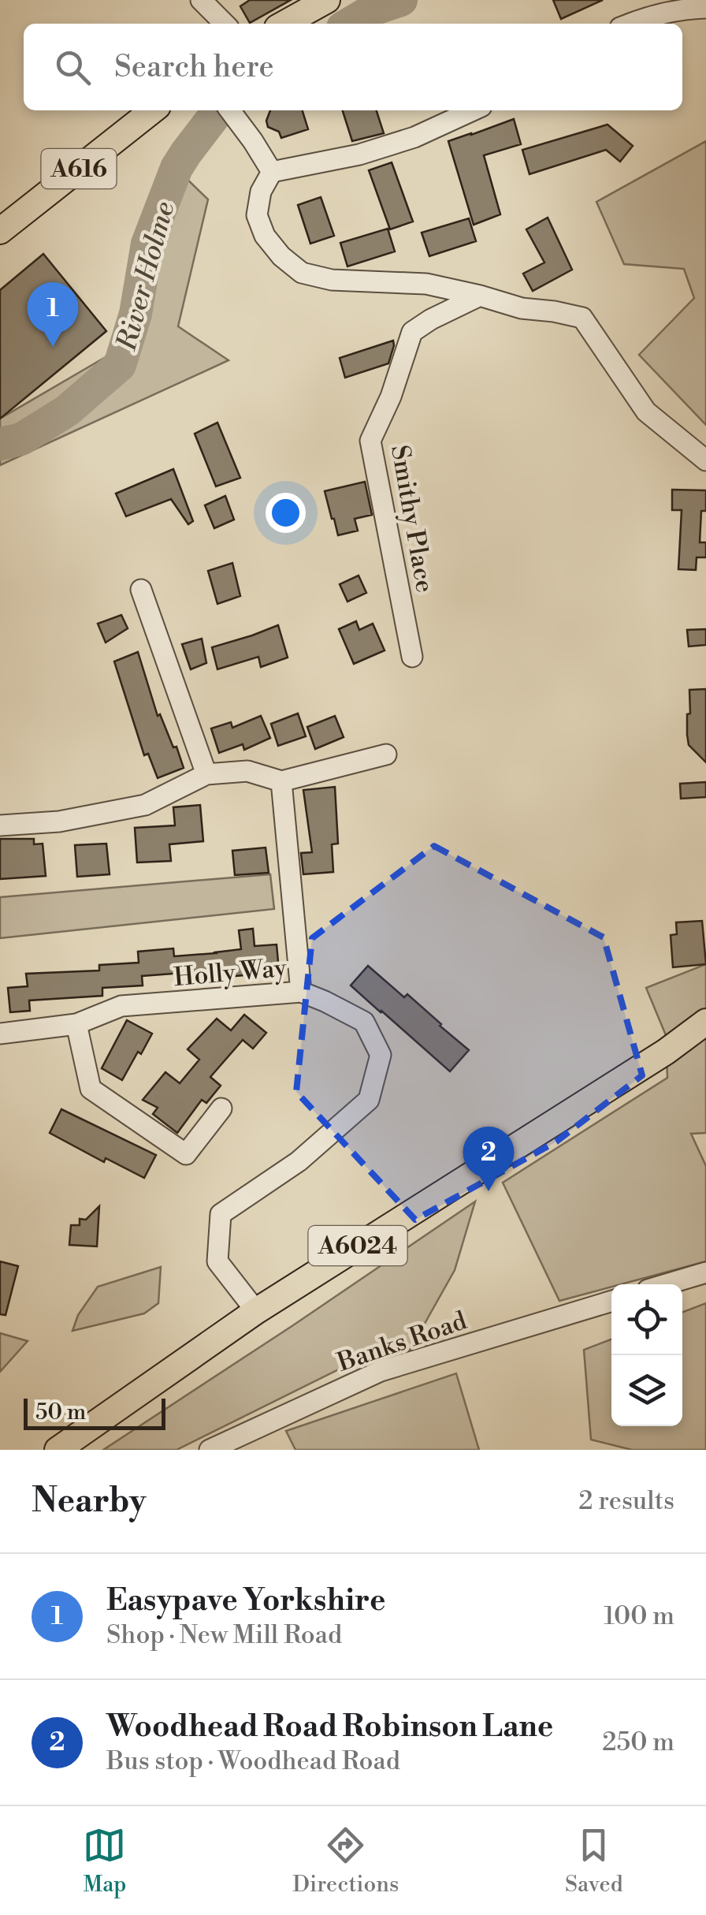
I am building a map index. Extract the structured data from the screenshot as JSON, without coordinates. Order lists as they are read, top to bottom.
{
  "streets": {
    "main road": ["A616", "A6024"],
    "street": ["Smithy Place", "Holly Way", "Banks Road"]
  },
  "crossings": [
    ["Holly Way", "A6024"]
  ],
  "water": ["River Holme"],
  "scale_bar": "50 m",
  "page": {
    "search": "Search here",
    "pins": ["1", "2"],
    "scale": "50 m",
    "heading": ["Nearby", "2 results"],
    "list": [
      {
        "mark": "1",
        "name": "Easypave Yorkshire",
        "note": "Shop · New Mill Road",
        "value": "100 m"
      },
      {
        "mark": "2",
        "name": "Woodhead Road Robinson Lane",
        "note": "Bus stop · Woodhead Road",
        "value": "250 m"
      }
    ],
    "nav": ["Map", "Directions", "Saved"]
  }
}
